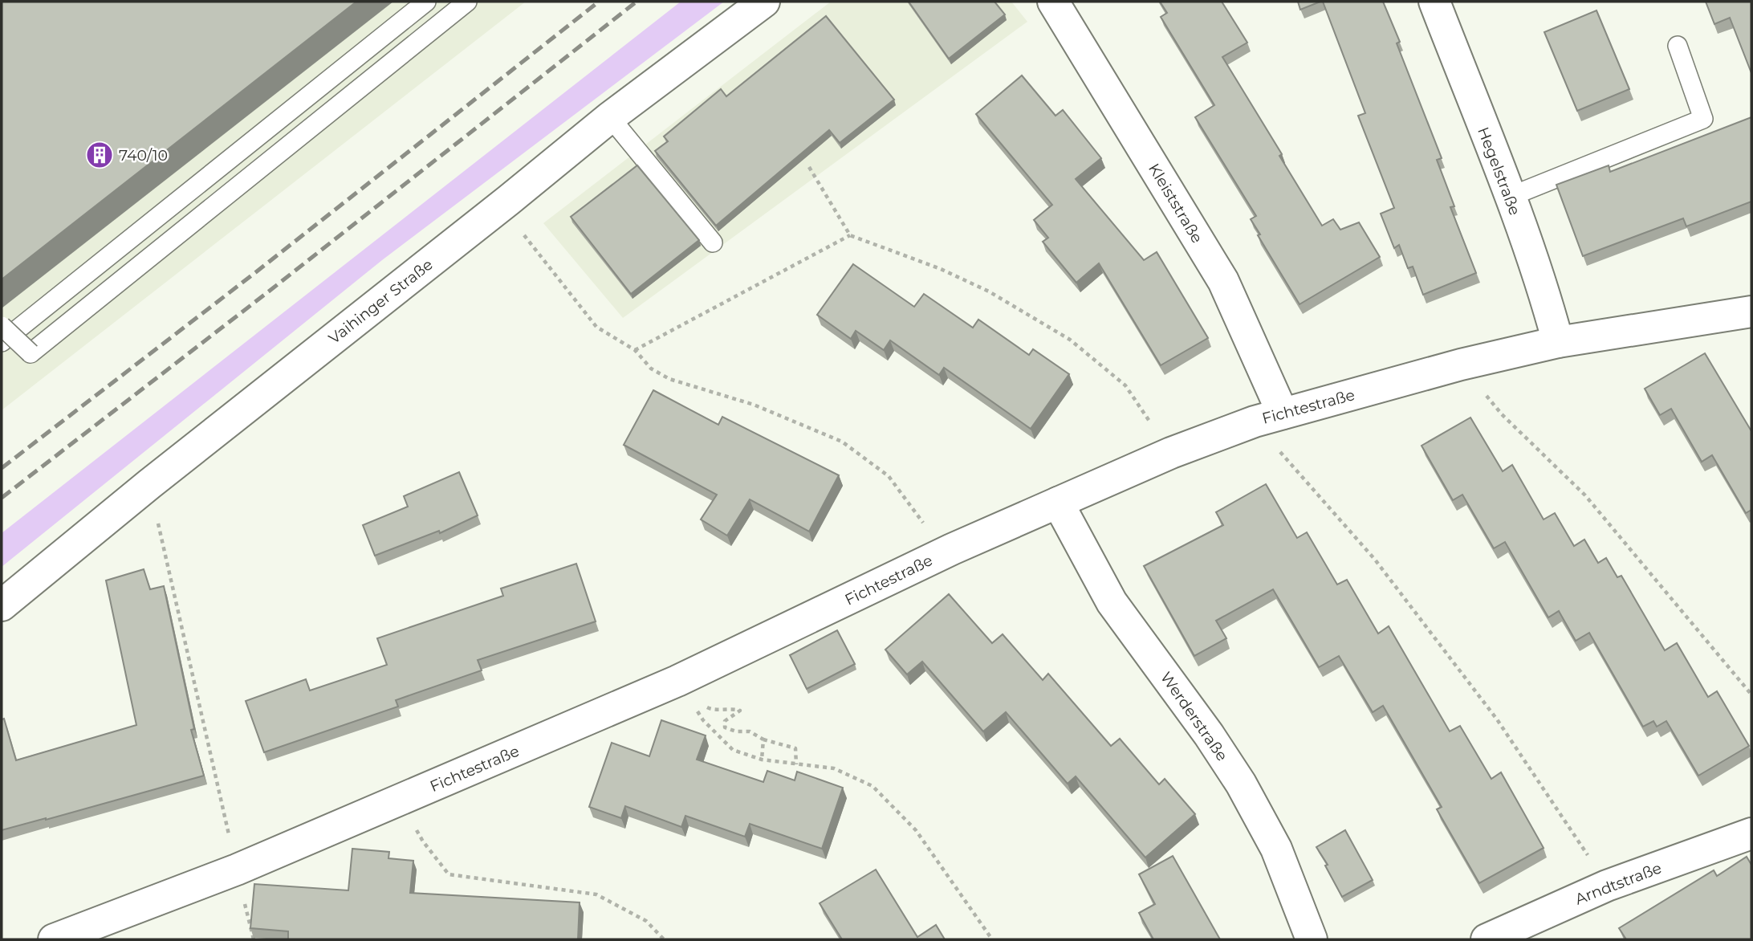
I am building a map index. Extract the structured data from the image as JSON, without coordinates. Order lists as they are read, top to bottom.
{
  "streets": {
    "street": [
      "Hegelstraße",
      "Kleiststraße",
      "Vaihinger Straße",
      "Fichtestraße",
      "Werderstraße",
      "Arndtstraße"
    ]
  },
  "crossings": [
    ["Hegelstraße", "Fichtestraße"],
    ["Kleiststraße", "Fichtestraße"],
    ["Fichtestraße", "Werderstraße"]
  ],
  "places": {
    "building": ["740/10"]
  }
}
